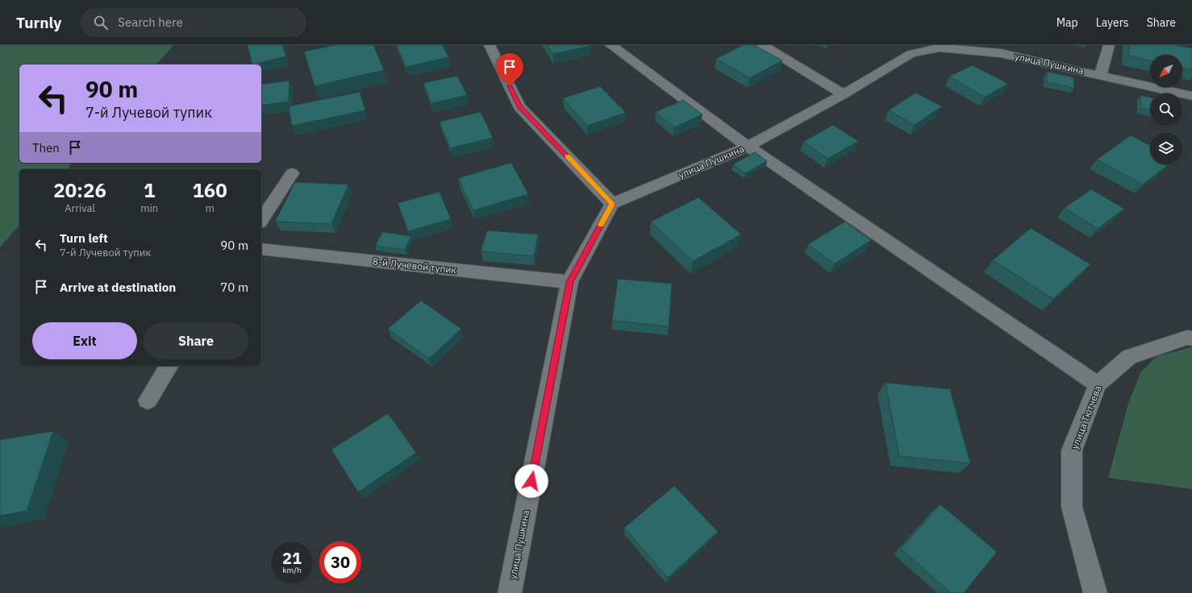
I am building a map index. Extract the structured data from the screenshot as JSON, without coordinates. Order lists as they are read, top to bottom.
{
  "streets": {
    "street": ["улица Пушкина", "8-й Лучевой тупик", "улица Тютчева"]
  },
  "crossings": [
    ["улица Пушкина", "8-й Лучевой тупик"]
  ],
  "north": "bottom left",
  "page": {
    "header": "Turnly",
    "search": "Search here",
    "nav": ["Map", "Layers", "Share"],
    "turn": ["90 m", "7-й Лучевой тупик"],
    "then": "Then",
    "eta": [
      "20:26",
      "Arrival",
      "1",
      "min",
      "160",
      "m"
    ],
    "list": [
      {
        "name": "Turn left",
        "note": "7-й Лучевой тупик",
        "value": "90 m"
      },
      {
        "name": "Arrive at destination",
        "value": "70 m"
      }
    ],
    "buttons": ["Exit", "Share"],
    "speed": "21 km/h",
    "limit": "30"
  }
}
